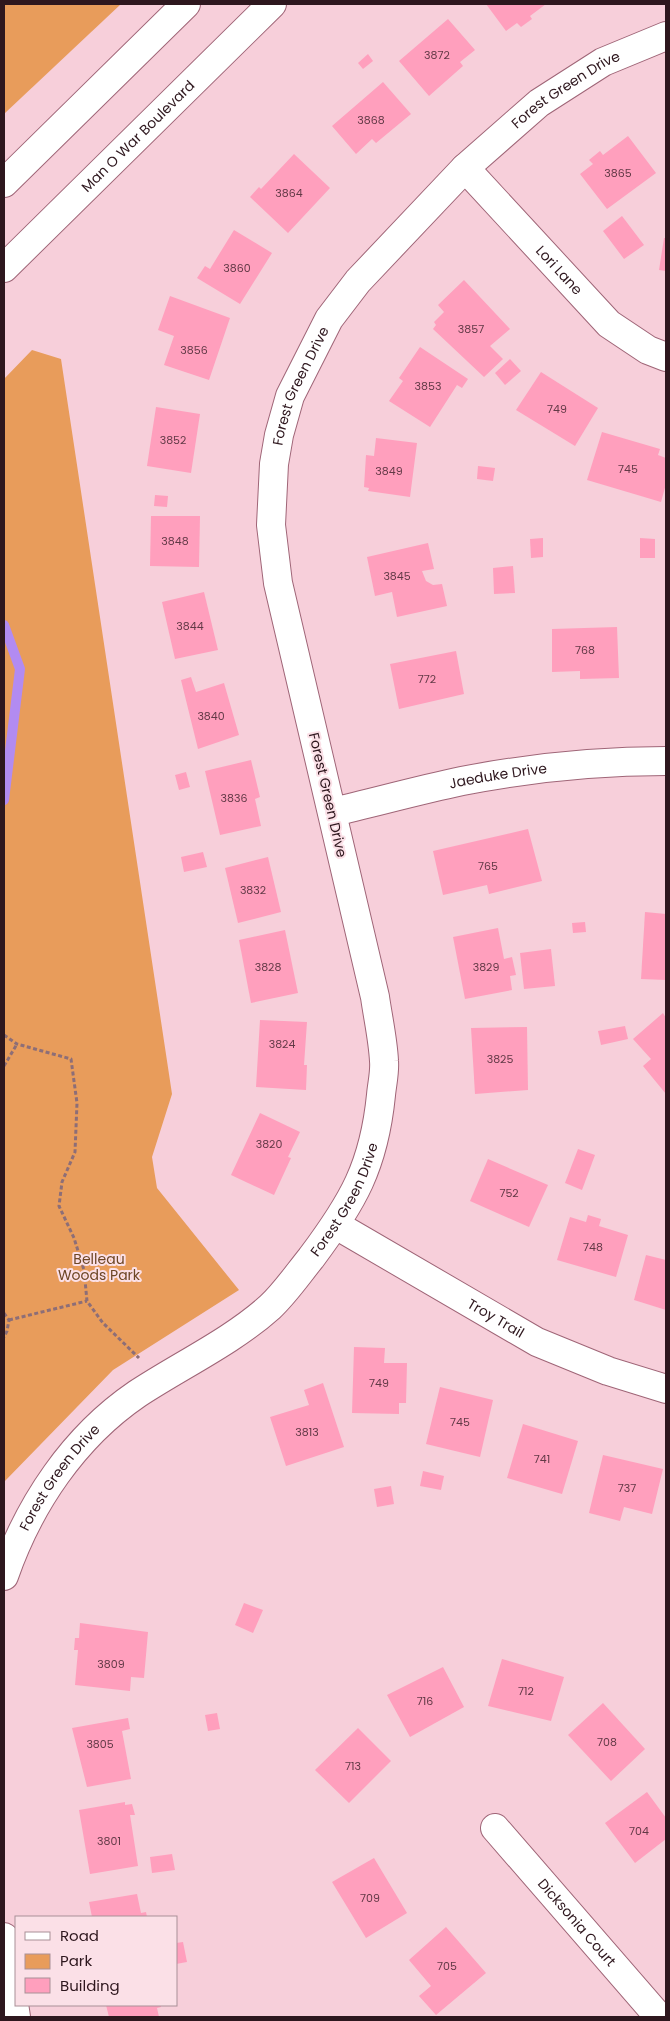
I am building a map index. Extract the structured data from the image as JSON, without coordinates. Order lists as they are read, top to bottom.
{
  "streets": {
    "street": [
      "Forest Green Drive",
      "Man O War Boulevard",
      "Lori Lane",
      "Jaeduke Drive",
      "Troy Trail",
      "Dicksonia Court"
    ]
  },
  "crossings": [
    ["Forest Green Drive", "Lori Lane"],
    ["Forest Green Drive", "Jaeduke Drive"],
    ["Forest Green Drive", "Troy Trail"]
  ],
  "parks": ["Belleau Woods Park"],
  "house_numbers": [
    "3872",
    "3868",
    "3865",
    "3864",
    "3860",
    "3857",
    "3856",
    "3853",
    "749",
    "3852",
    "745",
    "3849",
    "3848",
    "3845",
    "3844",
    "768",
    "772",
    "3840",
    "3836",
    "765",
    "3832",
    "3828",
    "3829",
    "3824",
    "3825",
    "3820",
    "752",
    "748",
    "749",
    "745",
    "3813",
    "741",
    "737",
    "3809",
    "712",
    "716",
    "708",
    "3805",
    "713",
    "704",
    "3801",
    "709",
    "705"
  ],
  "legend": ["Road", "Park", "Building"]
}
